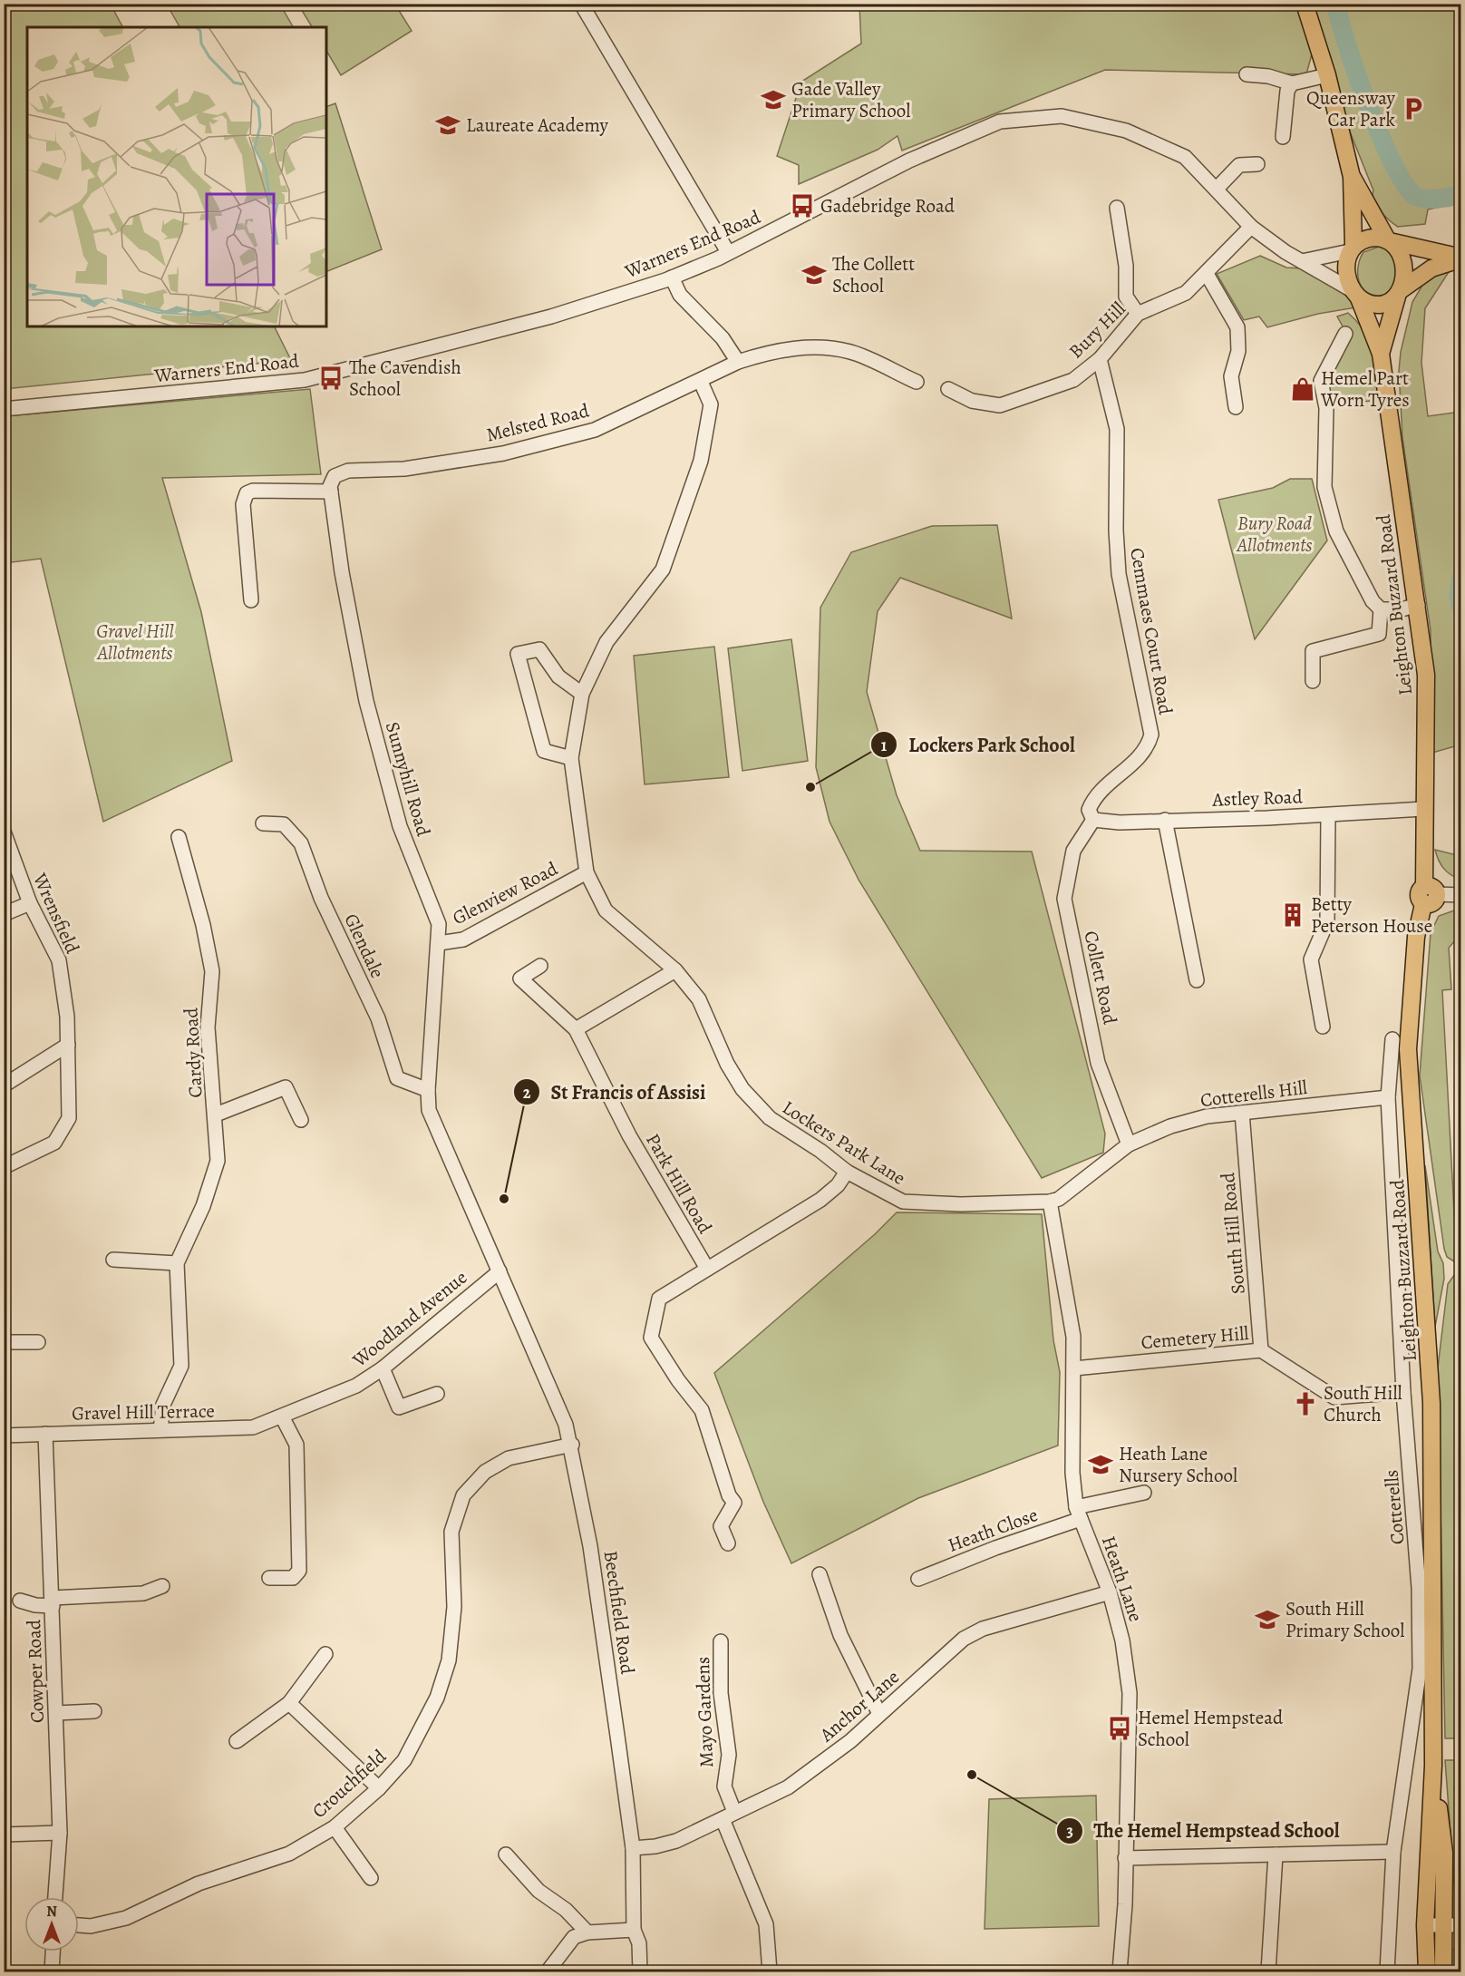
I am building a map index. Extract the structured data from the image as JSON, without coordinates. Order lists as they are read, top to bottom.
{
  "streets": {
    "main road": ["Leighton Buzzard Road"],
    "street": [
      "Warners End Road",
      "Bury Hill",
      "Melsted Road",
      "Cemmaes Court Road",
      "Sunnyhill Road",
      "Astley Road",
      "Glenview Road",
      "Wrensfield",
      "Glendale",
      "Collett Road",
      "Cardy Road",
      "Cotterells Hill",
      "Lockers Park Lane",
      "Park Hill Road",
      "South Hill Road",
      "Woodland Avenue",
      "Cemetery Hill",
      "Gravel Hill Terrace",
      "Cotterells",
      "Heath Close",
      "Heath Lane",
      "Beechfield Road",
      "Cowper Road",
      "Anchor Lane",
      "Mayo Gardens",
      "Crouchfield"
    ]
  },
  "crossings": [
    ["Warners End Road", "Bury Hill"],
    ["Warners End Road", "Leighton Buzzard Road"],
    ["Bury Hill", "Cemmaes Court Road"],
    ["Melsted Road", "Sunnyhill Road"],
    ["Melsted Road", "Lockers Park Lane"],
    ["Leighton Buzzard Road", "Astley Road"],
    ["Cemmaes Court Road", "Astley Road"],
    ["Cemmaes Court Road", "Collett Road"],
    ["Sunnyhill Road", "Glenview Road"],
    ["Sunnyhill Road", "Glendale"],
    ["Astley Road", "Collett Road"],
    ["Glenview Road", "Lockers Park Lane"],
    ["Collett Road", "Cotterells Hill"],
    ["Cardy Road", "Gravel Hill Terrace"],
    ["Cotterells Hill", "South Hill Road"],
    ["Cotterells Hill", "Cotterells"],
    ["Lockers Park Lane", "Heath Lane"],
    ["South Hill Road", "Cemetery Hill"],
    ["Woodland Avenue", "Gravel Hill Terrace"],
    ["Woodland Avenue", "Beechfield Road"],
    ["Cemetery Hill", "Cotterells"],
    ["Cemetery Hill", "Heath Lane"],
    ["Gravel Hill Terrace", "Cowper Road"],
    ["Heath Close", "Heath Lane"],
    ["Heath Lane", "Anchor Lane"],
    ["Beechfield Road", "Anchor Lane"],
    ["Beechfield Road", "Crouchfield"],
    ["Anchor Lane", "Mayo Gardens"]
  ],
  "parks": ["Bury Road Allotments", "Gravel Hill Allotments"],
  "places": {
    "school or university": [
      "Gade Valley Primary School",
      "Laureate Academy",
      "The Collett School",
      "Heath Lane Nursery School",
      "South Hill Primary School"
    ],
    "parking": ["Queensway Car Park"],
    "bus stop": ["Gadebridge Road", "The Cavendish School", "Hemel Hempstead School"],
    "shop": ["Hemel Part Worn Tyres"],
    "other": ["Lockers Park School", "St Francis of Assisi", "The Hemel Hempstead School"],
    "building": ["Betty Peterson House"],
    "church": ["South Hill Church"]
  },
  "north": "top"
}
